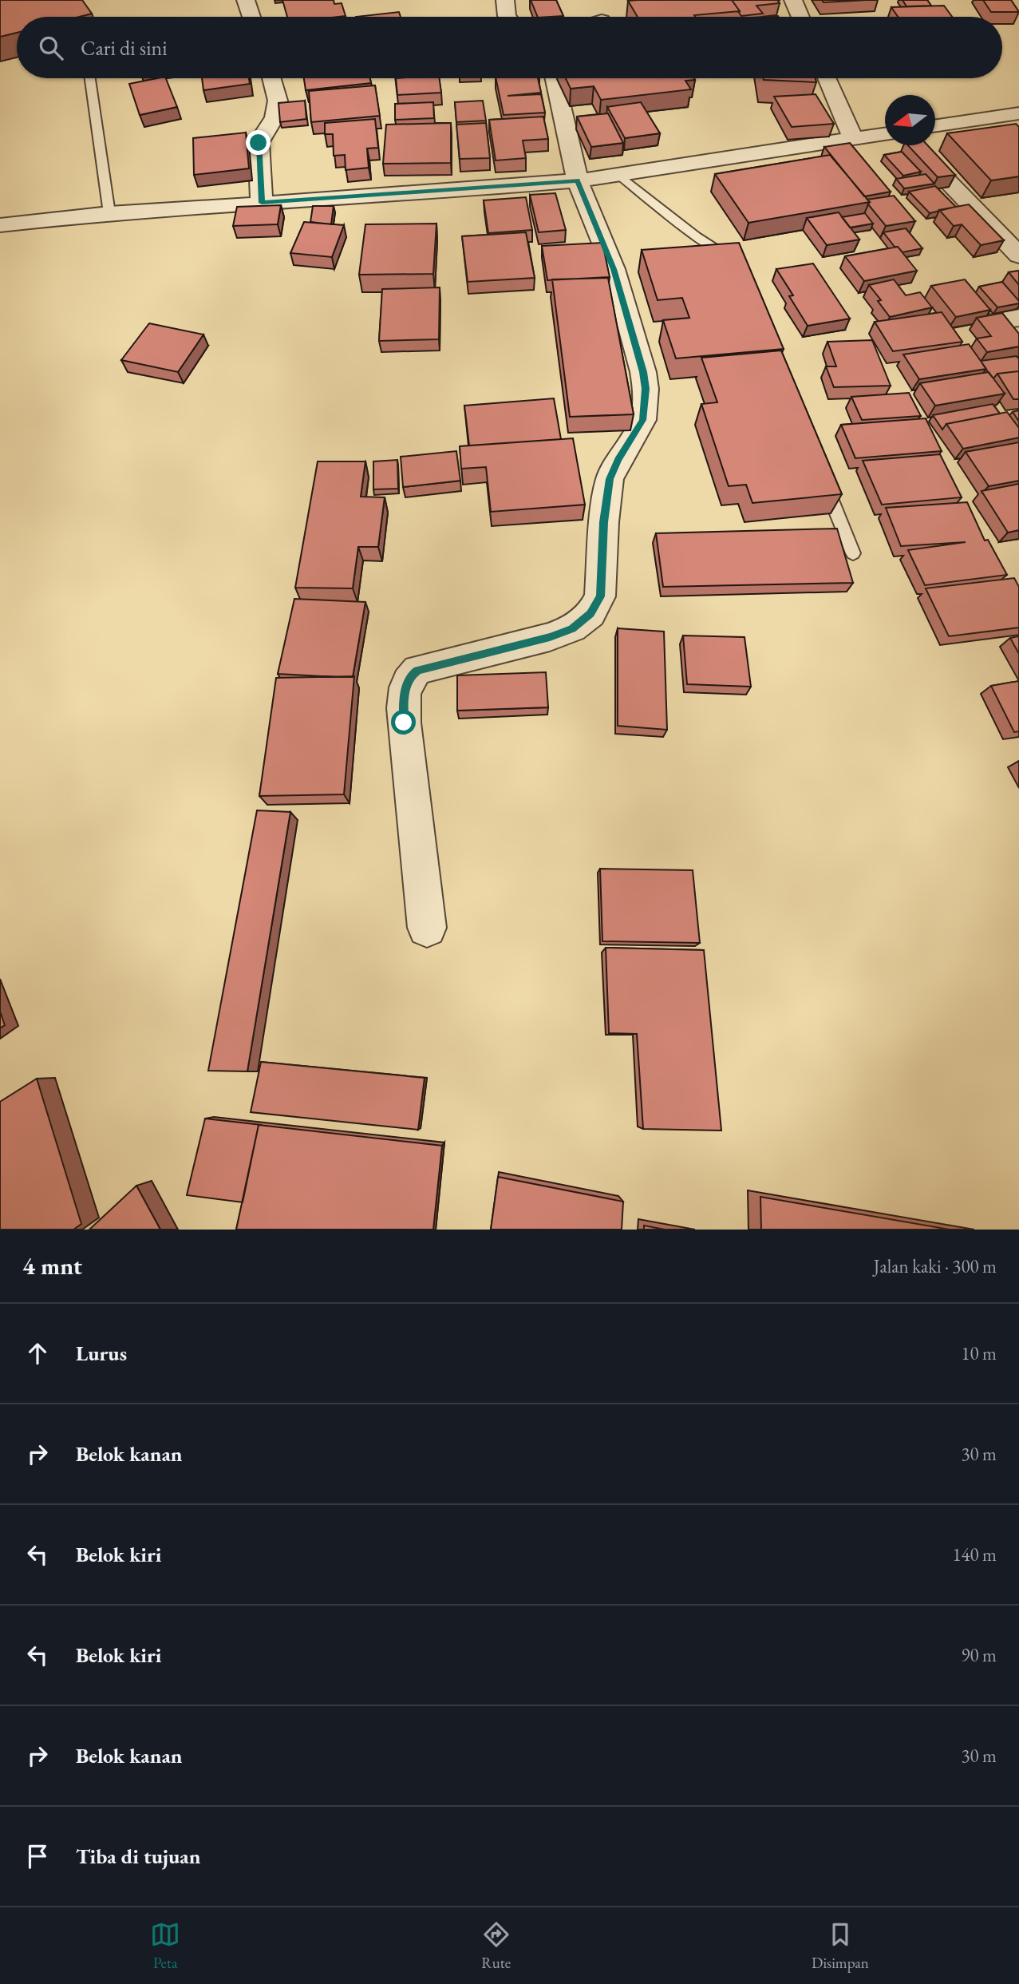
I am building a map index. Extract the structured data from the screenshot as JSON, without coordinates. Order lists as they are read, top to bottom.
{
  "north": "left",
  "page": {
    "search": "Cari di sini",
    "heading": ["4 mnt", "Jalan kaki · 300 m"],
    "list": [
      ["Lurus", "10 m"],
      ["Belok kanan", "30 m"],
      ["Belok kiri", "140 m"],
      ["Belok kiri", "90 m"],
      ["Belok kanan", "30 m"],
      "Tiba di tujuan"
    ],
    "nav": ["Peta", "Rute", "Disimpan"]
  }
}
